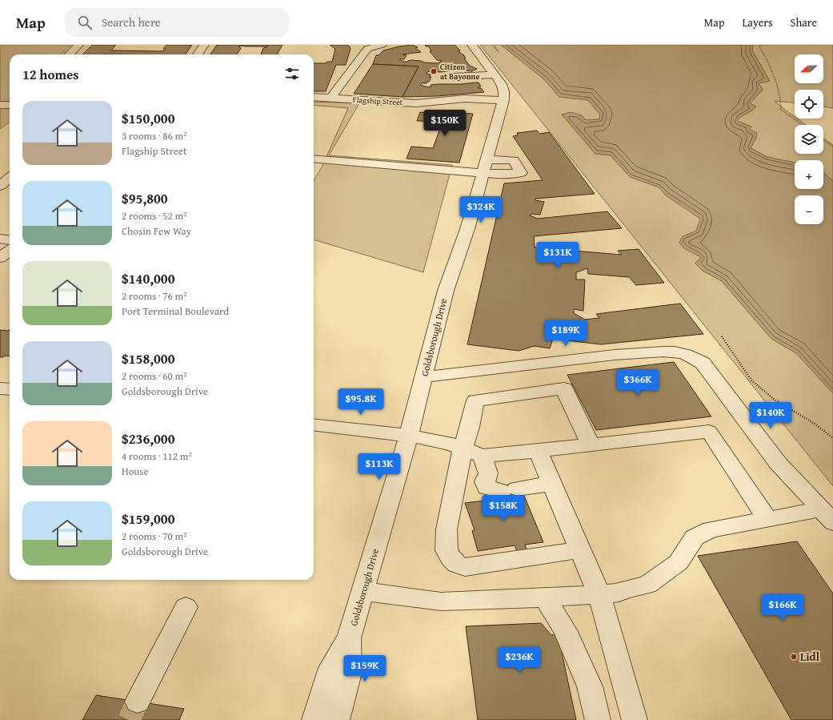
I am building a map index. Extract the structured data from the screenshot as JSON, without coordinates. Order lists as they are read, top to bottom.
{
  "streets": {
    "street": ["Flagship Street", "Goldsborough Drive"]
  },
  "crossings": [
    ["Flagship Street", "Goldsborough Drive"]
  ],
  "places": ["Citizen at Bayonne", "Lidl"],
  "north": "left",
  "page": {
    "header": "Map",
    "search": "Search here",
    "nav": ["Map", "Layers", "Share"],
    "map_buttons": ["+", "−"],
    "heading": "12 homes",
    "list": [
      {
        "name": "$150,000",
        "note": "3 rooms · 86 m² · Flagship Street"
      },
      {
        "name": "$95,800",
        "note": "2 rooms · 52 m² · Chosin Few Way"
      },
      {
        "name": "$140,000",
        "note": "2 rooms · 76 m² · Port Terminal Boulevard"
      },
      {
        "name": "$158,000",
        "note": "2 rooms · 60 m² · Goldsborough Drive"
      },
      {
        "name": "$236,000",
        "note": "4 rooms · 112 m² · House"
      },
      {
        "name": "$159,000",
        "note": "2 rooms · 70 m² · Goldsborough Drive"
      }
    ],
    "price": [
      "$150K",
      "$324K",
      "$131K",
      "$189K",
      "$366K",
      "$95.8K",
      "$140K",
      "$113K",
      "$158K",
      "$166K",
      "$236K",
      "$159K"
    ]
  }
}
